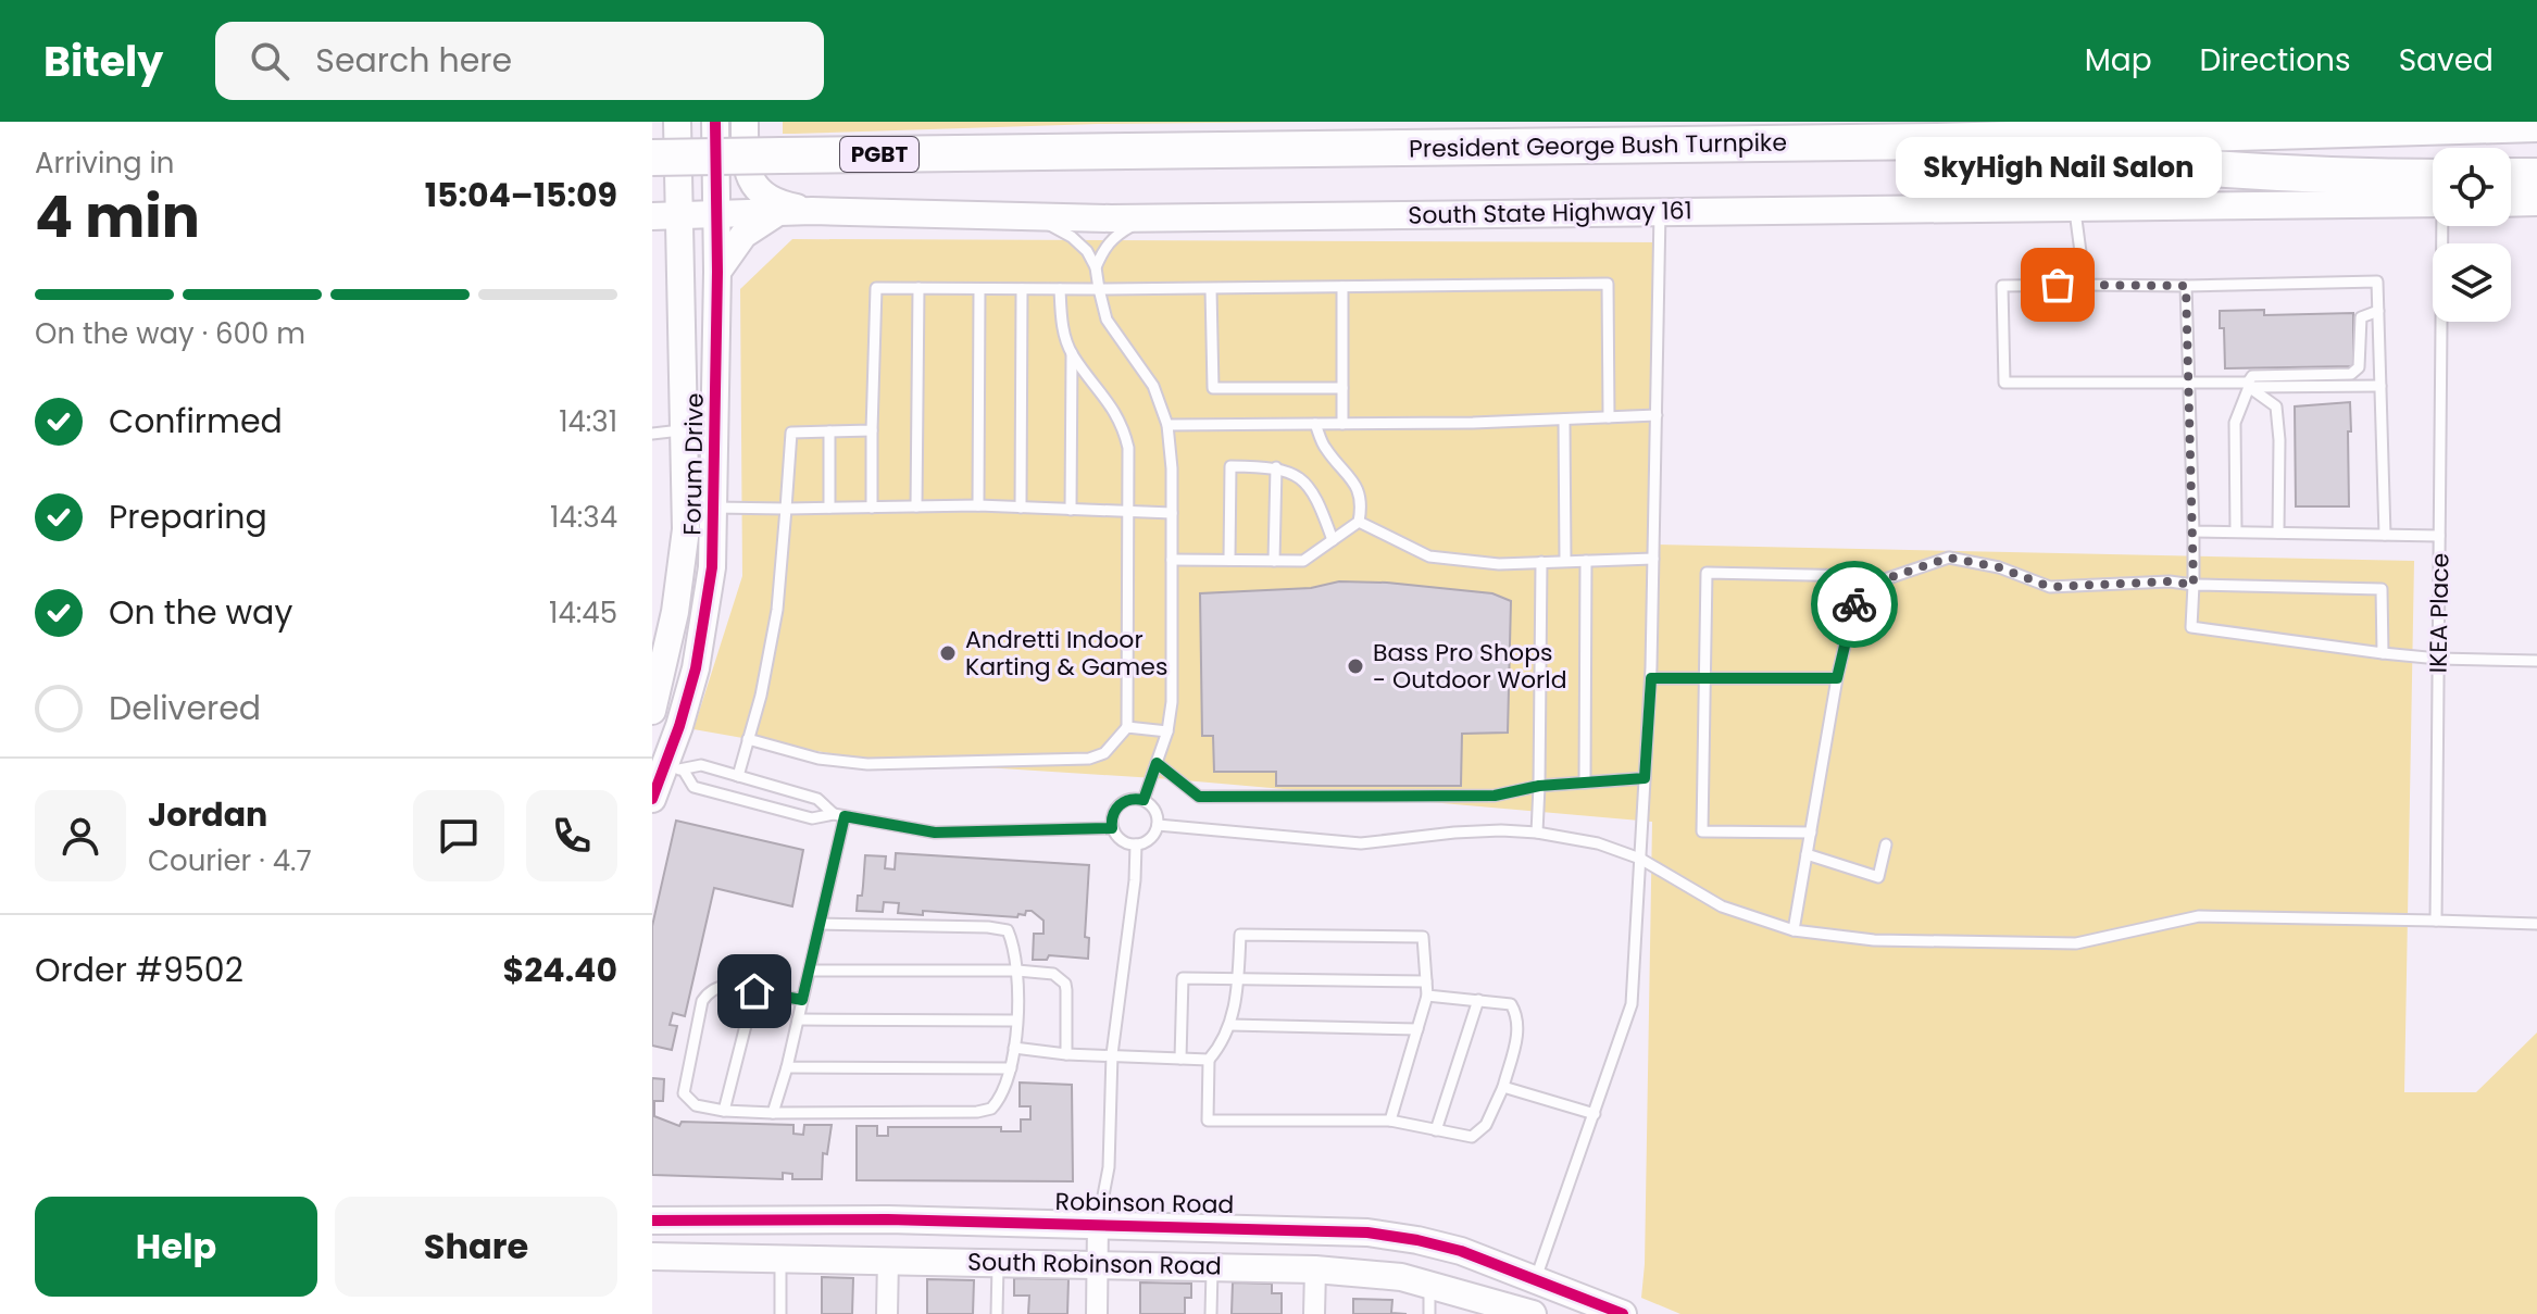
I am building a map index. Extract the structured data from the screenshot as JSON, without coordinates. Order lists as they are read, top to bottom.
{
  "streets": {
    "highway": ["President George Bush Turnpike", "PGBT"],
    "street": [
      "South State Highway 161",
      "Forum Drive",
      "Robinson Road",
      "South Robinson Road"
    ],
    "lane": ["IKEA Place"]
  },
  "crossings": [
    ["South State Highway 161", "Forum Drive"]
  ],
  "places": ["SkyHigh Nail Salon", "Andretti Indoor Karting & Games", "Bass Pro Shops - Outdoor World"],
  "page": {
    "header": "Bitely",
    "search": "Search here",
    "nav": ["Map", "Directions", "Saved"],
    "heading": ["4 min", "Arriving in", "15:04–15:09"],
    "panel": [
      "Jordan",
      "Courier · 4.7",
      "Order #9502",
      "$24.40"
    ],
    "bubble": "SkyHigh Nail Salon",
    "bar": "On the way · 600 m",
    "list": [
      ["Confirmed", "14:31"],
      ["Preparing", "14:34"],
      ["On the way", "14:45"],
      "Delivered"
    ],
    "buttons": ["Help", "Share"]
  }
}
